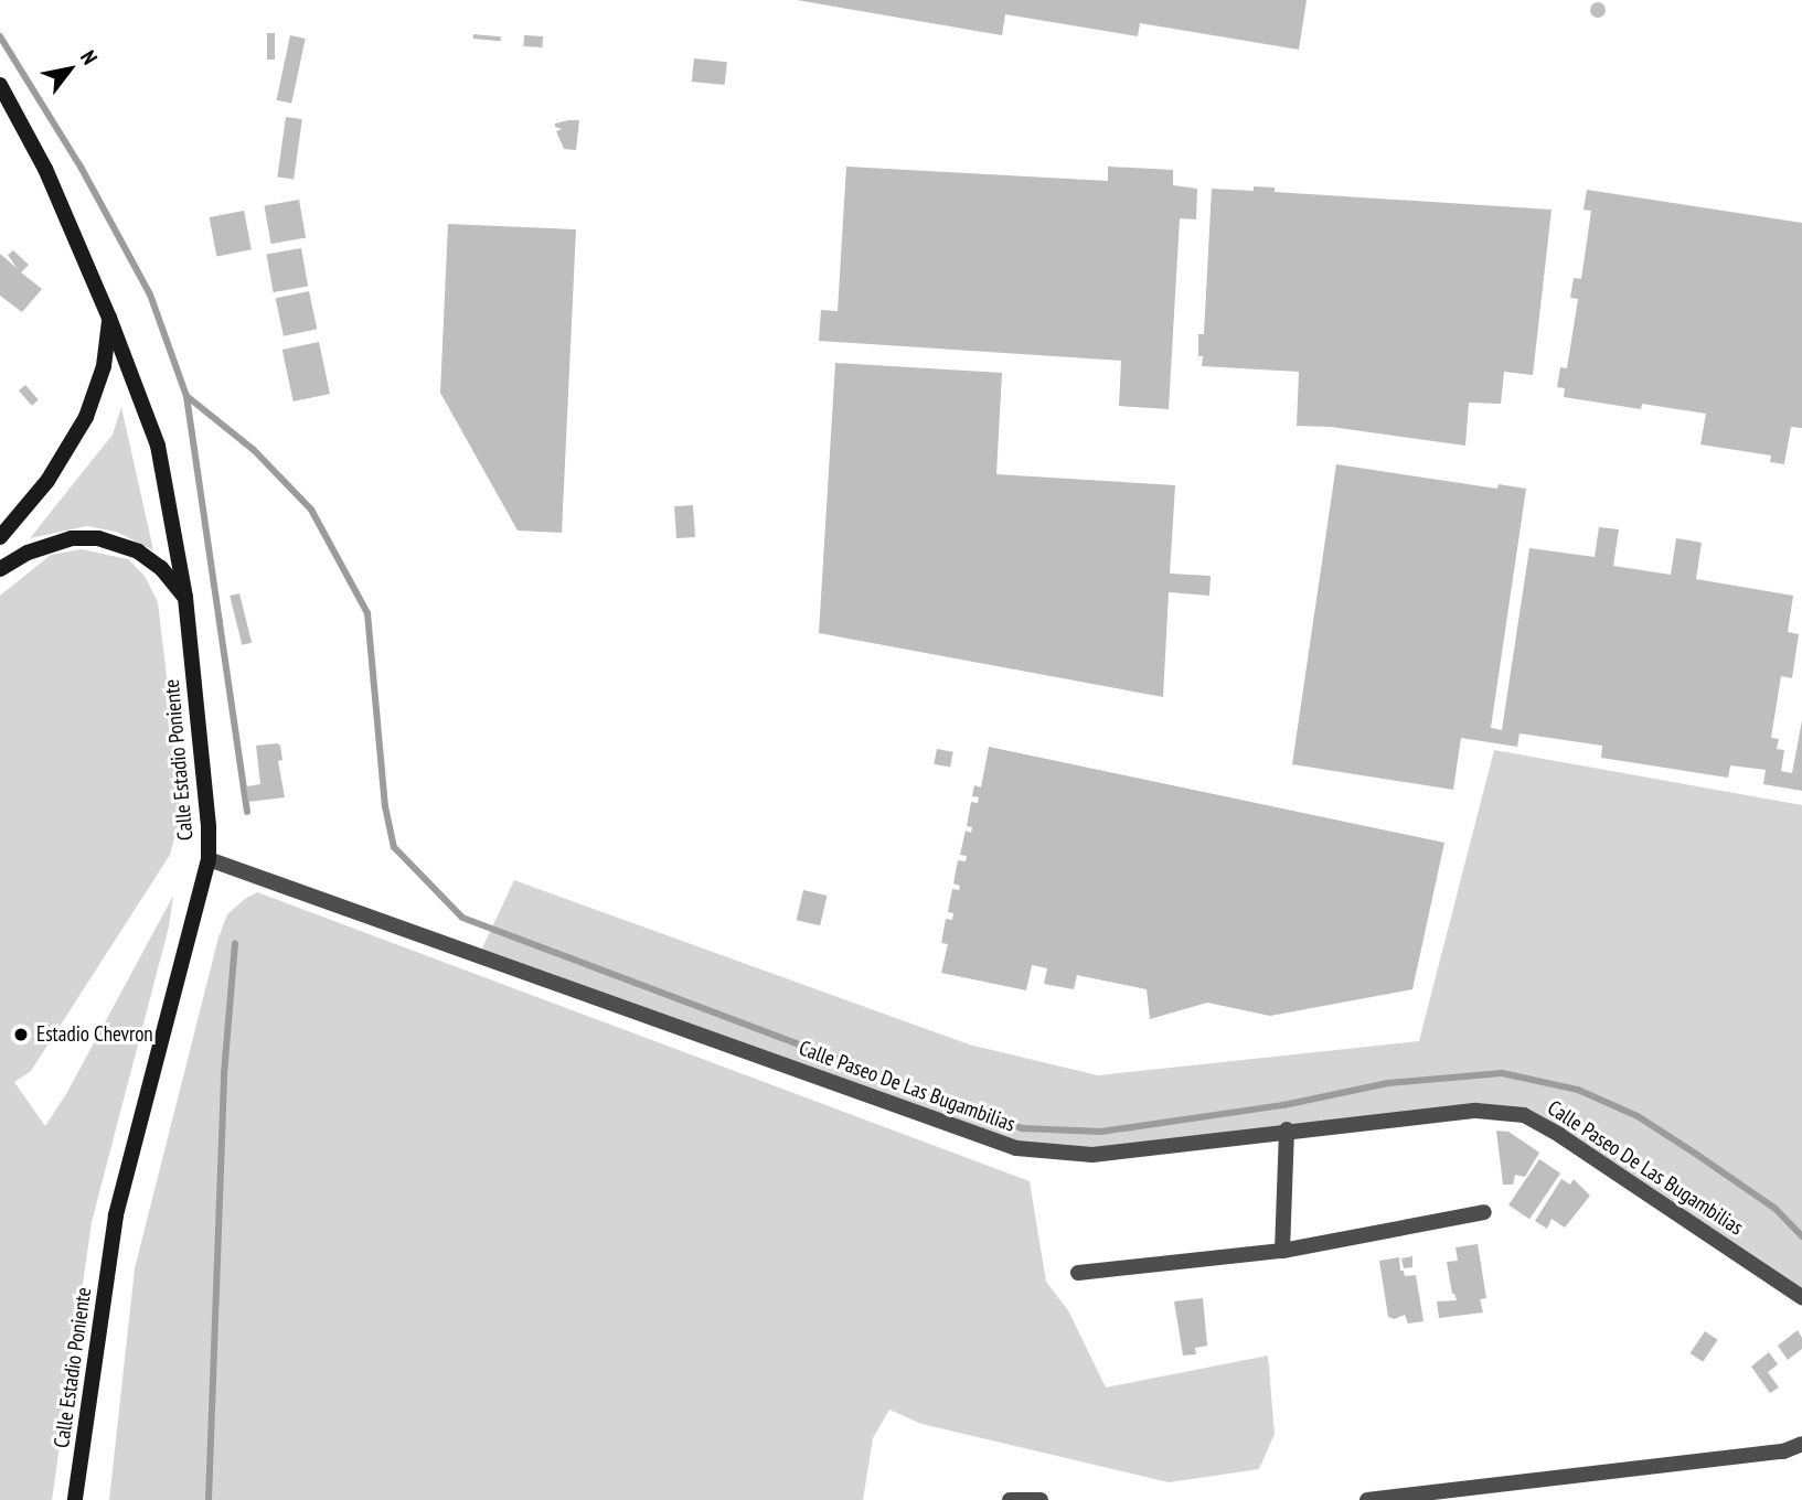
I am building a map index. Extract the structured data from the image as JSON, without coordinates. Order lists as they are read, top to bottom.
{
  "streets": {
    "street": ["Calle Estadio Poniente", "Calle Paseo De Las Bugambilias"]
  },
  "crossings": [
    ["Calle Estadio Poniente", "Calle Paseo De Las Bugambilias"]
  ],
  "places": ["Estadio Chevron"],
  "north": "top right"
}
